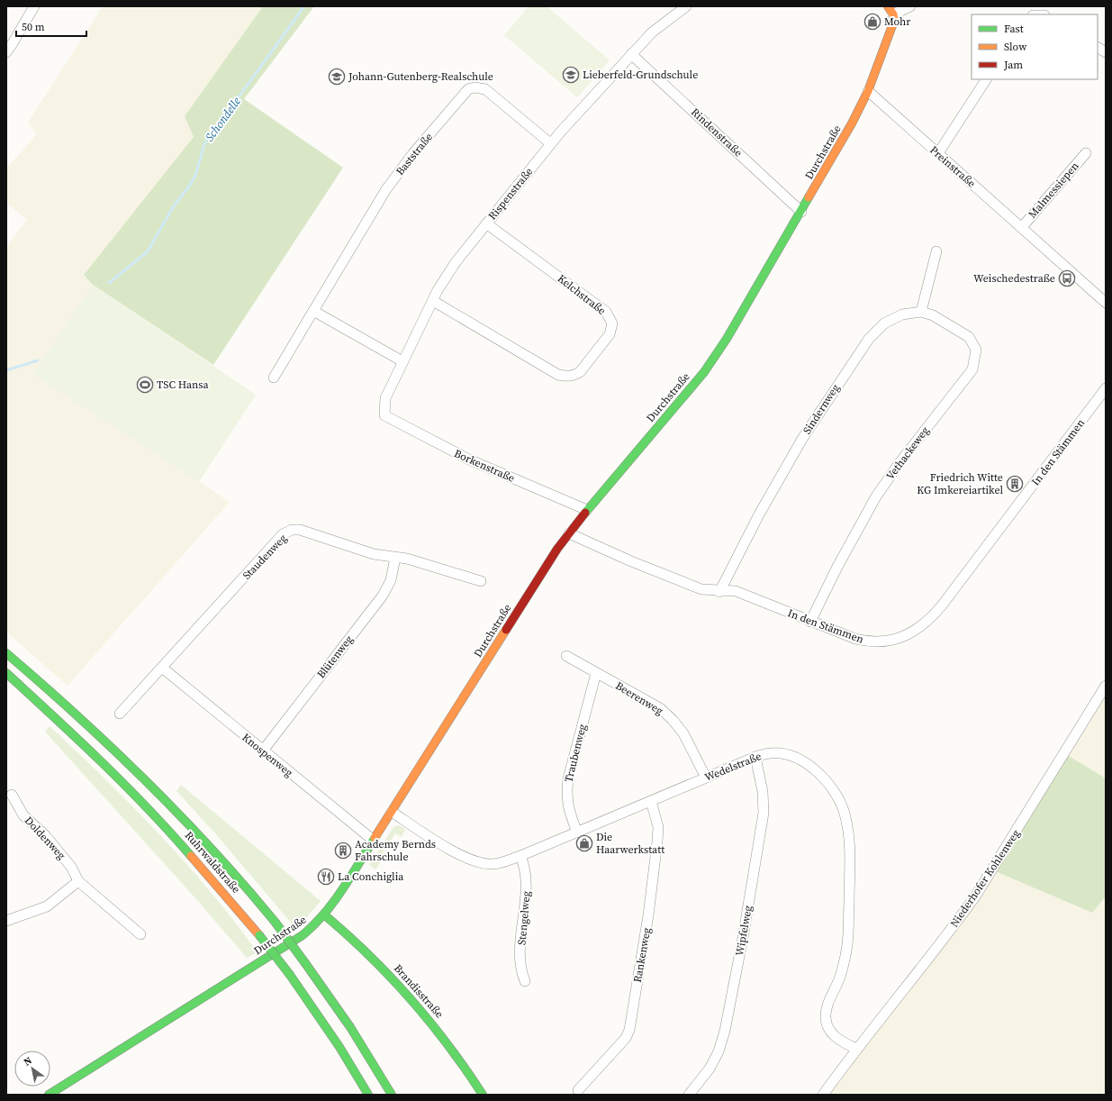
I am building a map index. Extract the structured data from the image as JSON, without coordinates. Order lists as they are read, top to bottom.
{
  "streets": {
    "main road": ["Durchstraße", "Ruhrwaldstraße", "Brandisstraße"],
    "street": [
      "Rindenstraße",
      "Baststraße",
      "Preinstraße",
      "Malmessiepen",
      "Rispenstraße",
      "Kelchstraße",
      "Sindernweg",
      "In den Stämmen",
      "Vethackeweg",
      "Borkenstraße",
      "Staudenweg",
      "Blütenweg",
      "Beerenweg",
      "Traubenweg",
      "Knospenweg",
      "Wedelstraße",
      "Doldenweg",
      "Niederhofer Kohlenweg",
      "Stengelweg",
      "Wipfelweg",
      "Rankenweg"
    ]
  },
  "crossings": [
    ["Rindenstraße", "Durchstraße"],
    ["Rindenstraße", "Rispenstraße"],
    ["Durchstraße", "Preinstraße"],
    ["Durchstraße", "In den Stämmen"],
    ["Durchstraße", "Borkenstraße"],
    ["Durchstraße", "Knospenweg"],
    ["Durchstraße", "Wedelstraße"],
    ["Durchstraße", "Brandisstraße"],
    ["Baststraße", "Rispenstraße"],
    ["Preinstraße", "Malmessiepen"],
    ["Rispenstraße", "Kelchstraße"],
    ["Rispenstraße", "Borkenstraße"],
    ["Sindernweg", "In den Stämmen"],
    ["Sindernweg", "Vethackeweg"],
    ["In den Stämmen", "Vethackeweg"],
    ["Staudenweg", "Blütenweg"],
    ["Staudenweg", "Knospenweg"],
    ["Blütenweg", "Knospenweg"],
    ["Beerenweg", "Traubenweg"],
    ["Beerenweg", "Wedelstraße"],
    ["Traubenweg", "Wedelstraße"],
    ["Wedelstraße", "Niederhofer Kohlenweg"],
    ["Wedelstraße", "Stengelweg"],
    ["Wedelstraße", "Wipfelweg"],
    ["Wedelstraße", "Rankenweg"]
  ],
  "water": ["Schondelle"],
  "places": {
    "shop": ["Mohr", "Die Haarwerkstatt"],
    "school or university": ["Lieberfeld-Grundschule", "Johann-Gutenberg-Realschule"],
    "bus stop": ["Weischedestraße"],
    "sports": ["TSC Hansa"],
    "building": ["Friedrich Witte KG Imkereiartikel", "Academy Bernds Fahrschule"],
    "restaurant": ["La Conchiglia"]
  },
  "legend": ["Fast", "Slow", "Jam"],
  "scale_bar": "50 m",
  "north": "top left"
}
